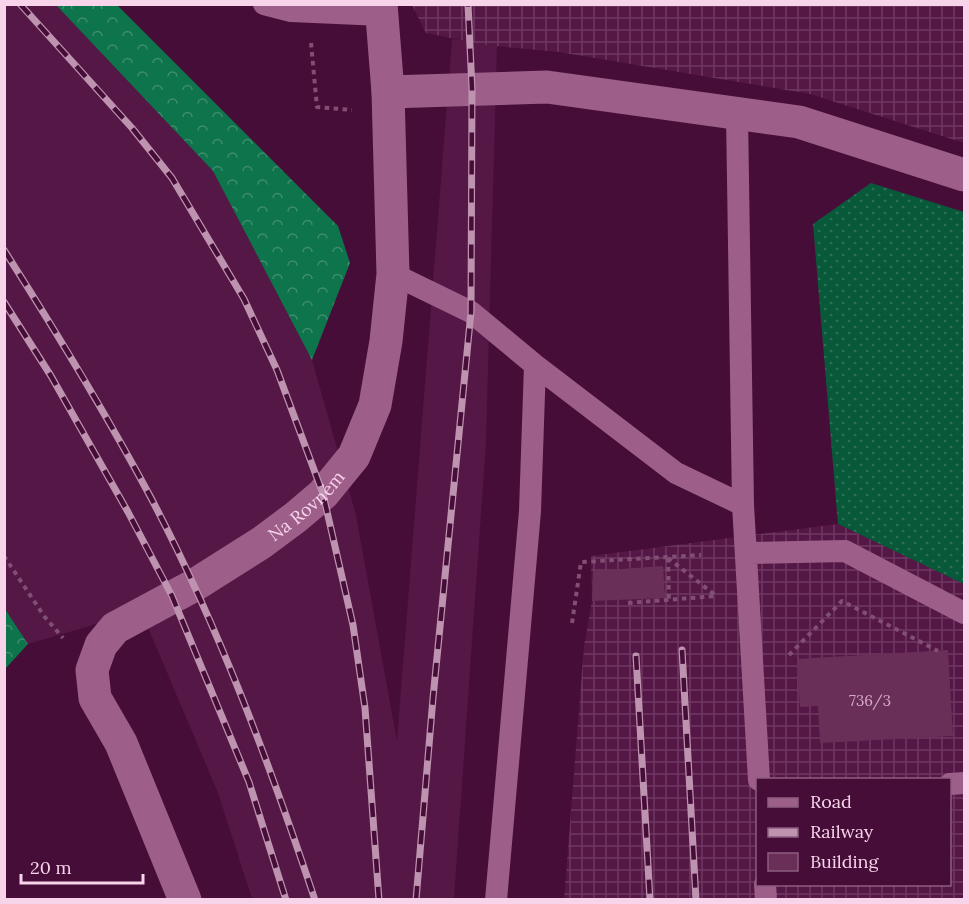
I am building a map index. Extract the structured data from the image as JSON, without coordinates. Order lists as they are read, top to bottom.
{
  "streets": {
    "street": ["Na Rovném"]
  },
  "house_numbers": ["736/3"],
  "legend": ["Road", "Railway", "Building"],
  "scale_bar": "20 m"
}
